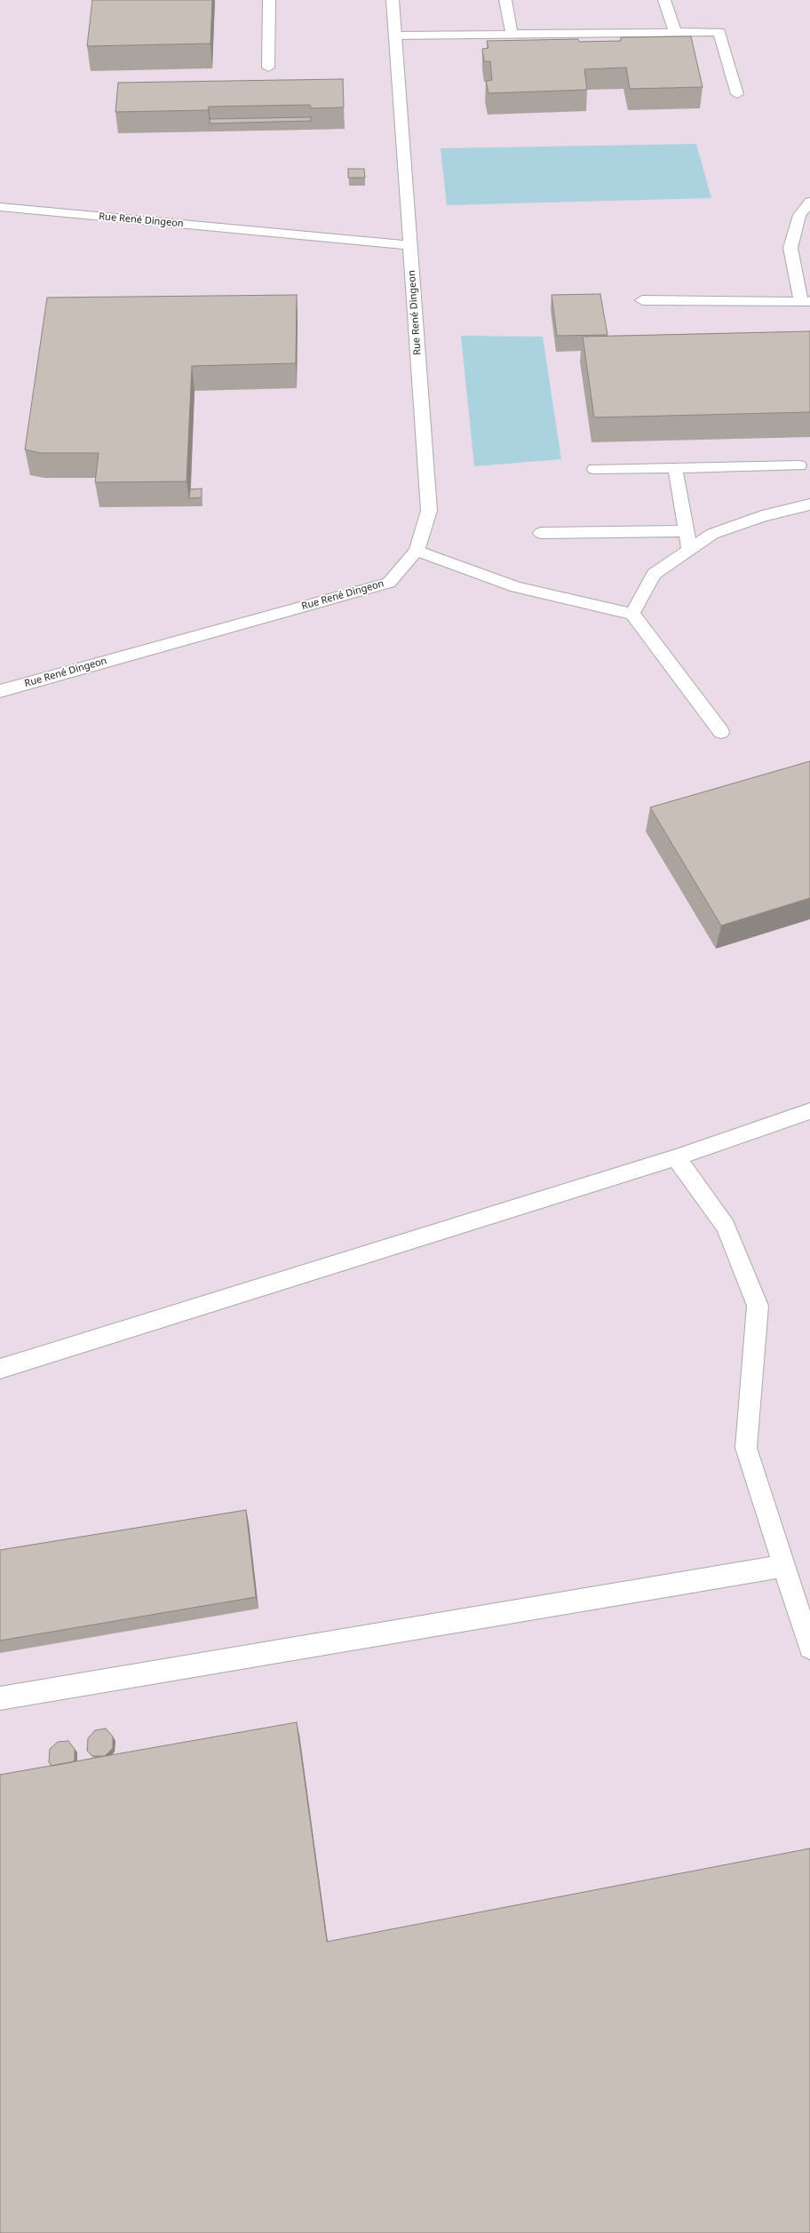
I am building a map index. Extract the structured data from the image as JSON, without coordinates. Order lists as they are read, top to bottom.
{
  "streets": {
    "street": ["Rue René Dingeon"]
  }
}
